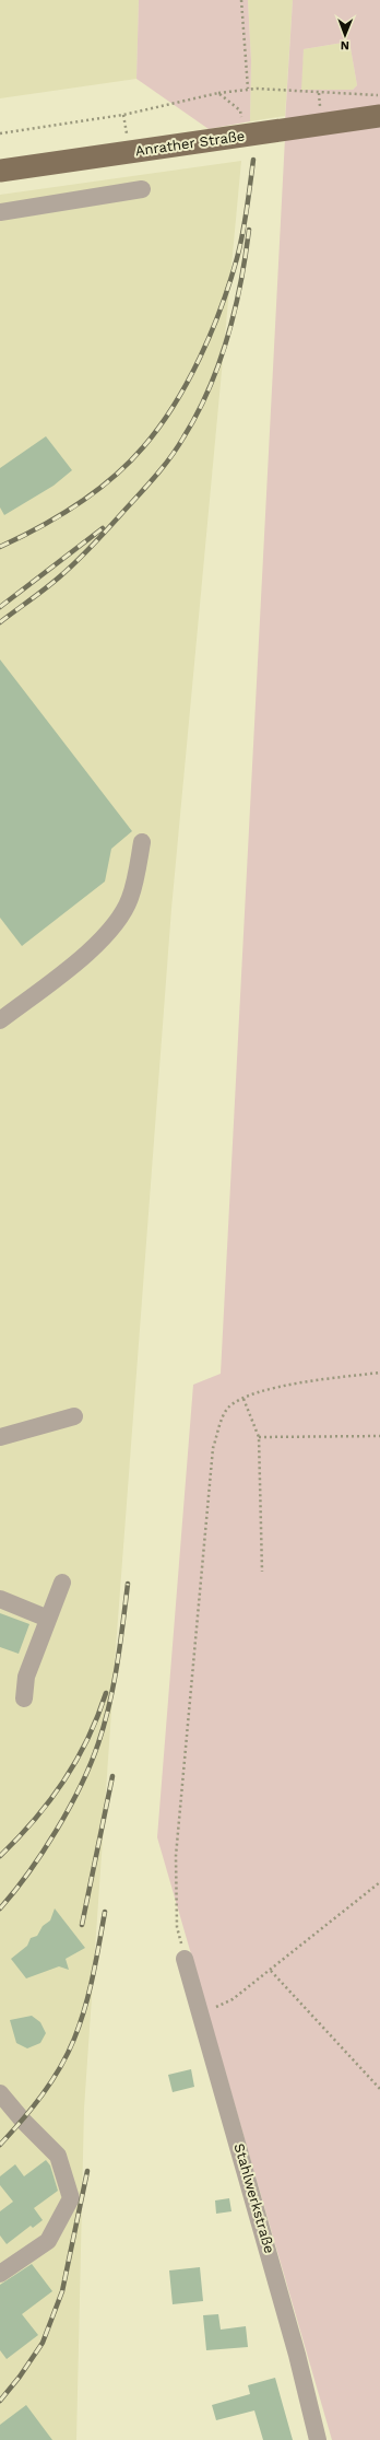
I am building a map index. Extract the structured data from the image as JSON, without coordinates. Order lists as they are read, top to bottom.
{
  "streets": {
    "main road": ["Anrather Straße"],
    "street": ["Stahlwerkstraße"]
  },
  "north": "bottom"
}
